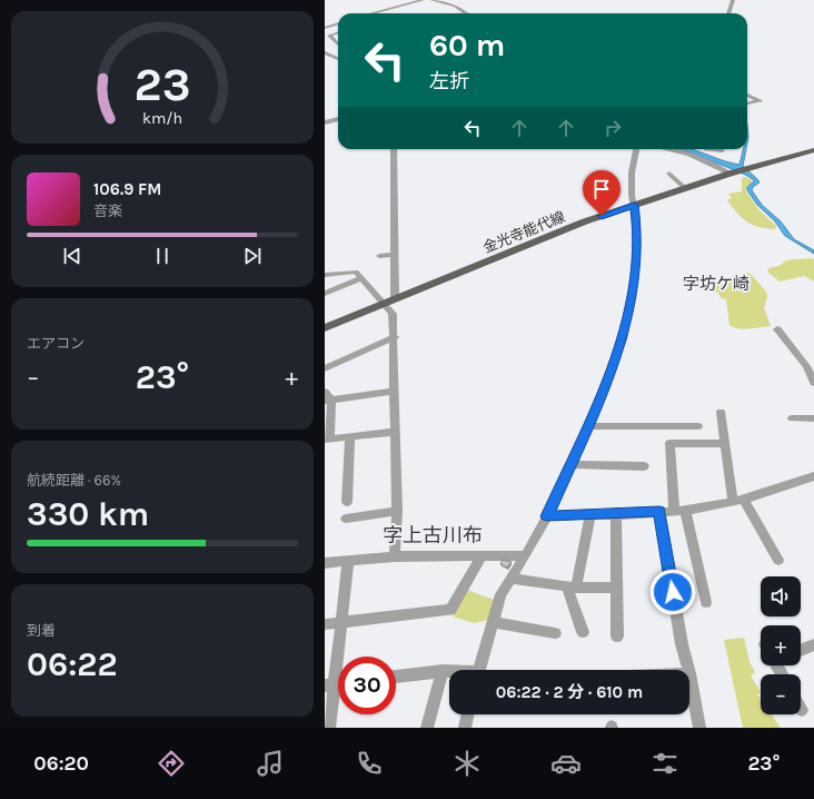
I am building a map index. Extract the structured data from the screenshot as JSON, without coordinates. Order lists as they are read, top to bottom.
{
  "streets": {
    "main road": ["金光寺能代線"]
  },
  "districts": ["字坊ケ崎", "字上古川布"],
  "page": {
    "turn": ["60 m", "左折"],
    "song": ["106.9 FM", "音楽"],
    "tile": [
      "エアコン",
      ["航続距離 · 66%", "330 km"],
      ["到着", "06:22"]
    ],
    "heat": ["−", "23°", "+"],
    "map_buttons": ["+", "−"],
    "limit": "30",
    "trip": "06:22 · 2 分 · 610 m",
    "tabs": ["06:20", "23°"],
    "gauge": ["23", "km/h"]
  }
}
